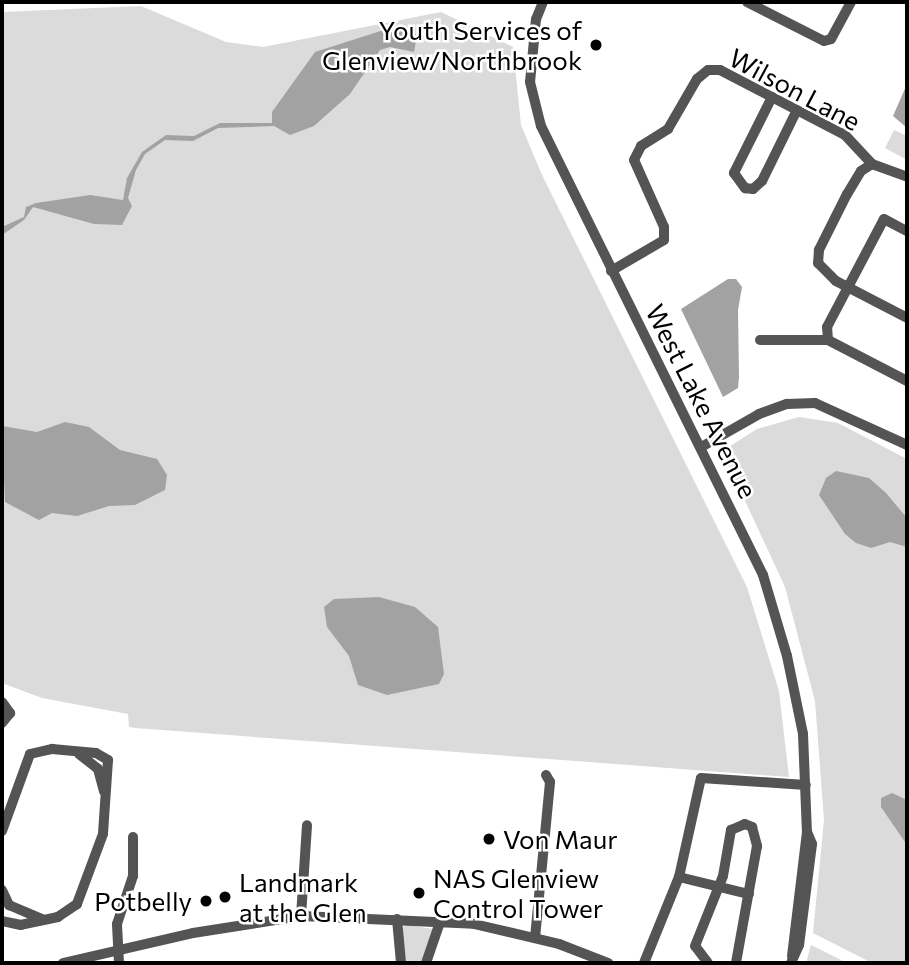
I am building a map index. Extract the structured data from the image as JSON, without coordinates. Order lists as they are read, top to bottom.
{
  "streets": {
    "street": ["Wilson Lane", "West Lake Avenue"]
  },
  "crossings": [
    ["Wilson Lane", "West Lake Avenue"]
  ],
  "places": [
    "Youth Services of Glenview/Northbrook",
    "Von Maur",
    "NAS Glenview Control Tower",
    "Landmark at the Glen",
    "Potbelly"
  ]
}
